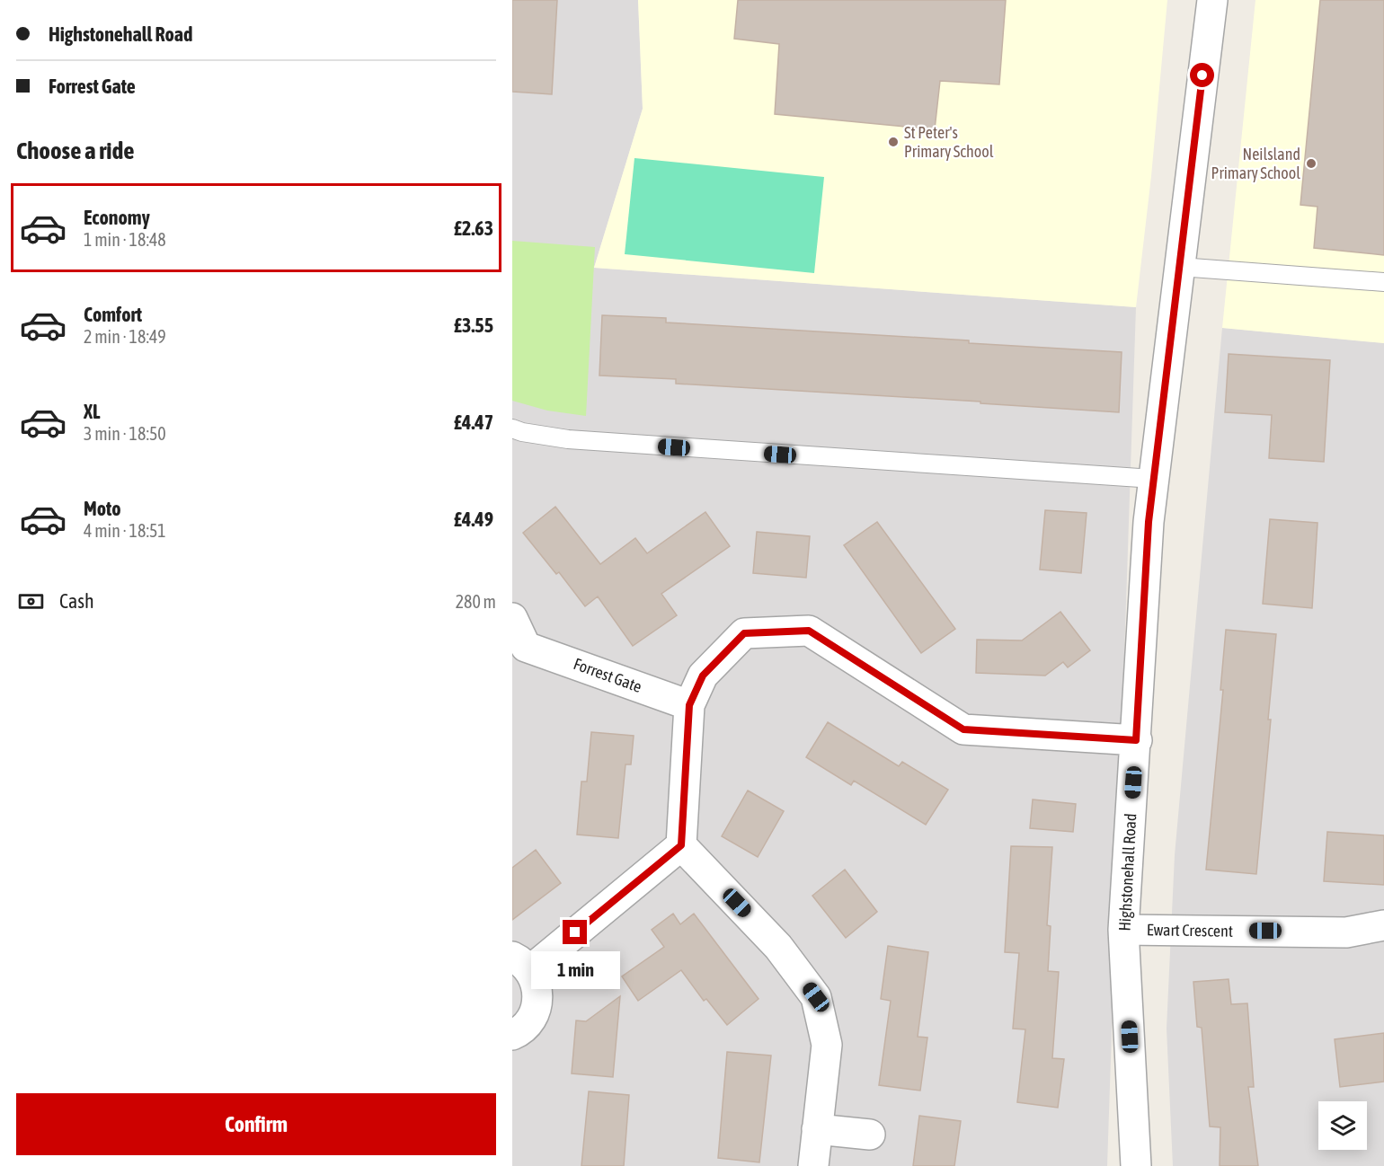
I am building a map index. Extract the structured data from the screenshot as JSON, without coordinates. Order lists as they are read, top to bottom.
{
  "streets": {
    "street": ["Forrest Gate", "Highstonehall Road", "Ewart Crescent"]
  },
  "crossings": [
    ["Highstonehall Road", "Ewart Crescent"]
  ],
  "places": ["St Peter's Primary School", "Neilsland Primary School"],
  "page": {
    "banner": ["Highstonehall Road", "Forrest Gate"],
    "heading": "Choose a ride",
    "list": [
      {
        "name": "Economy",
        "note": "1 min · 18:48",
        "value": "£2.63"
      },
      {
        "name": "Comfort",
        "note": "2 min · 18:49",
        "value": "£3.55"
      },
      {
        "name": "XL",
        "note": "3 min · 18:50",
        "value": "£4.47"
      },
      {
        "name": "Moto",
        "note": "4 min · 18:51",
        "value": "£4.49"
      }
    ],
    "pay": ["Cash", "280 m"],
    "bubble": "1 min",
    "buttons": "Confirm"
  }
}
